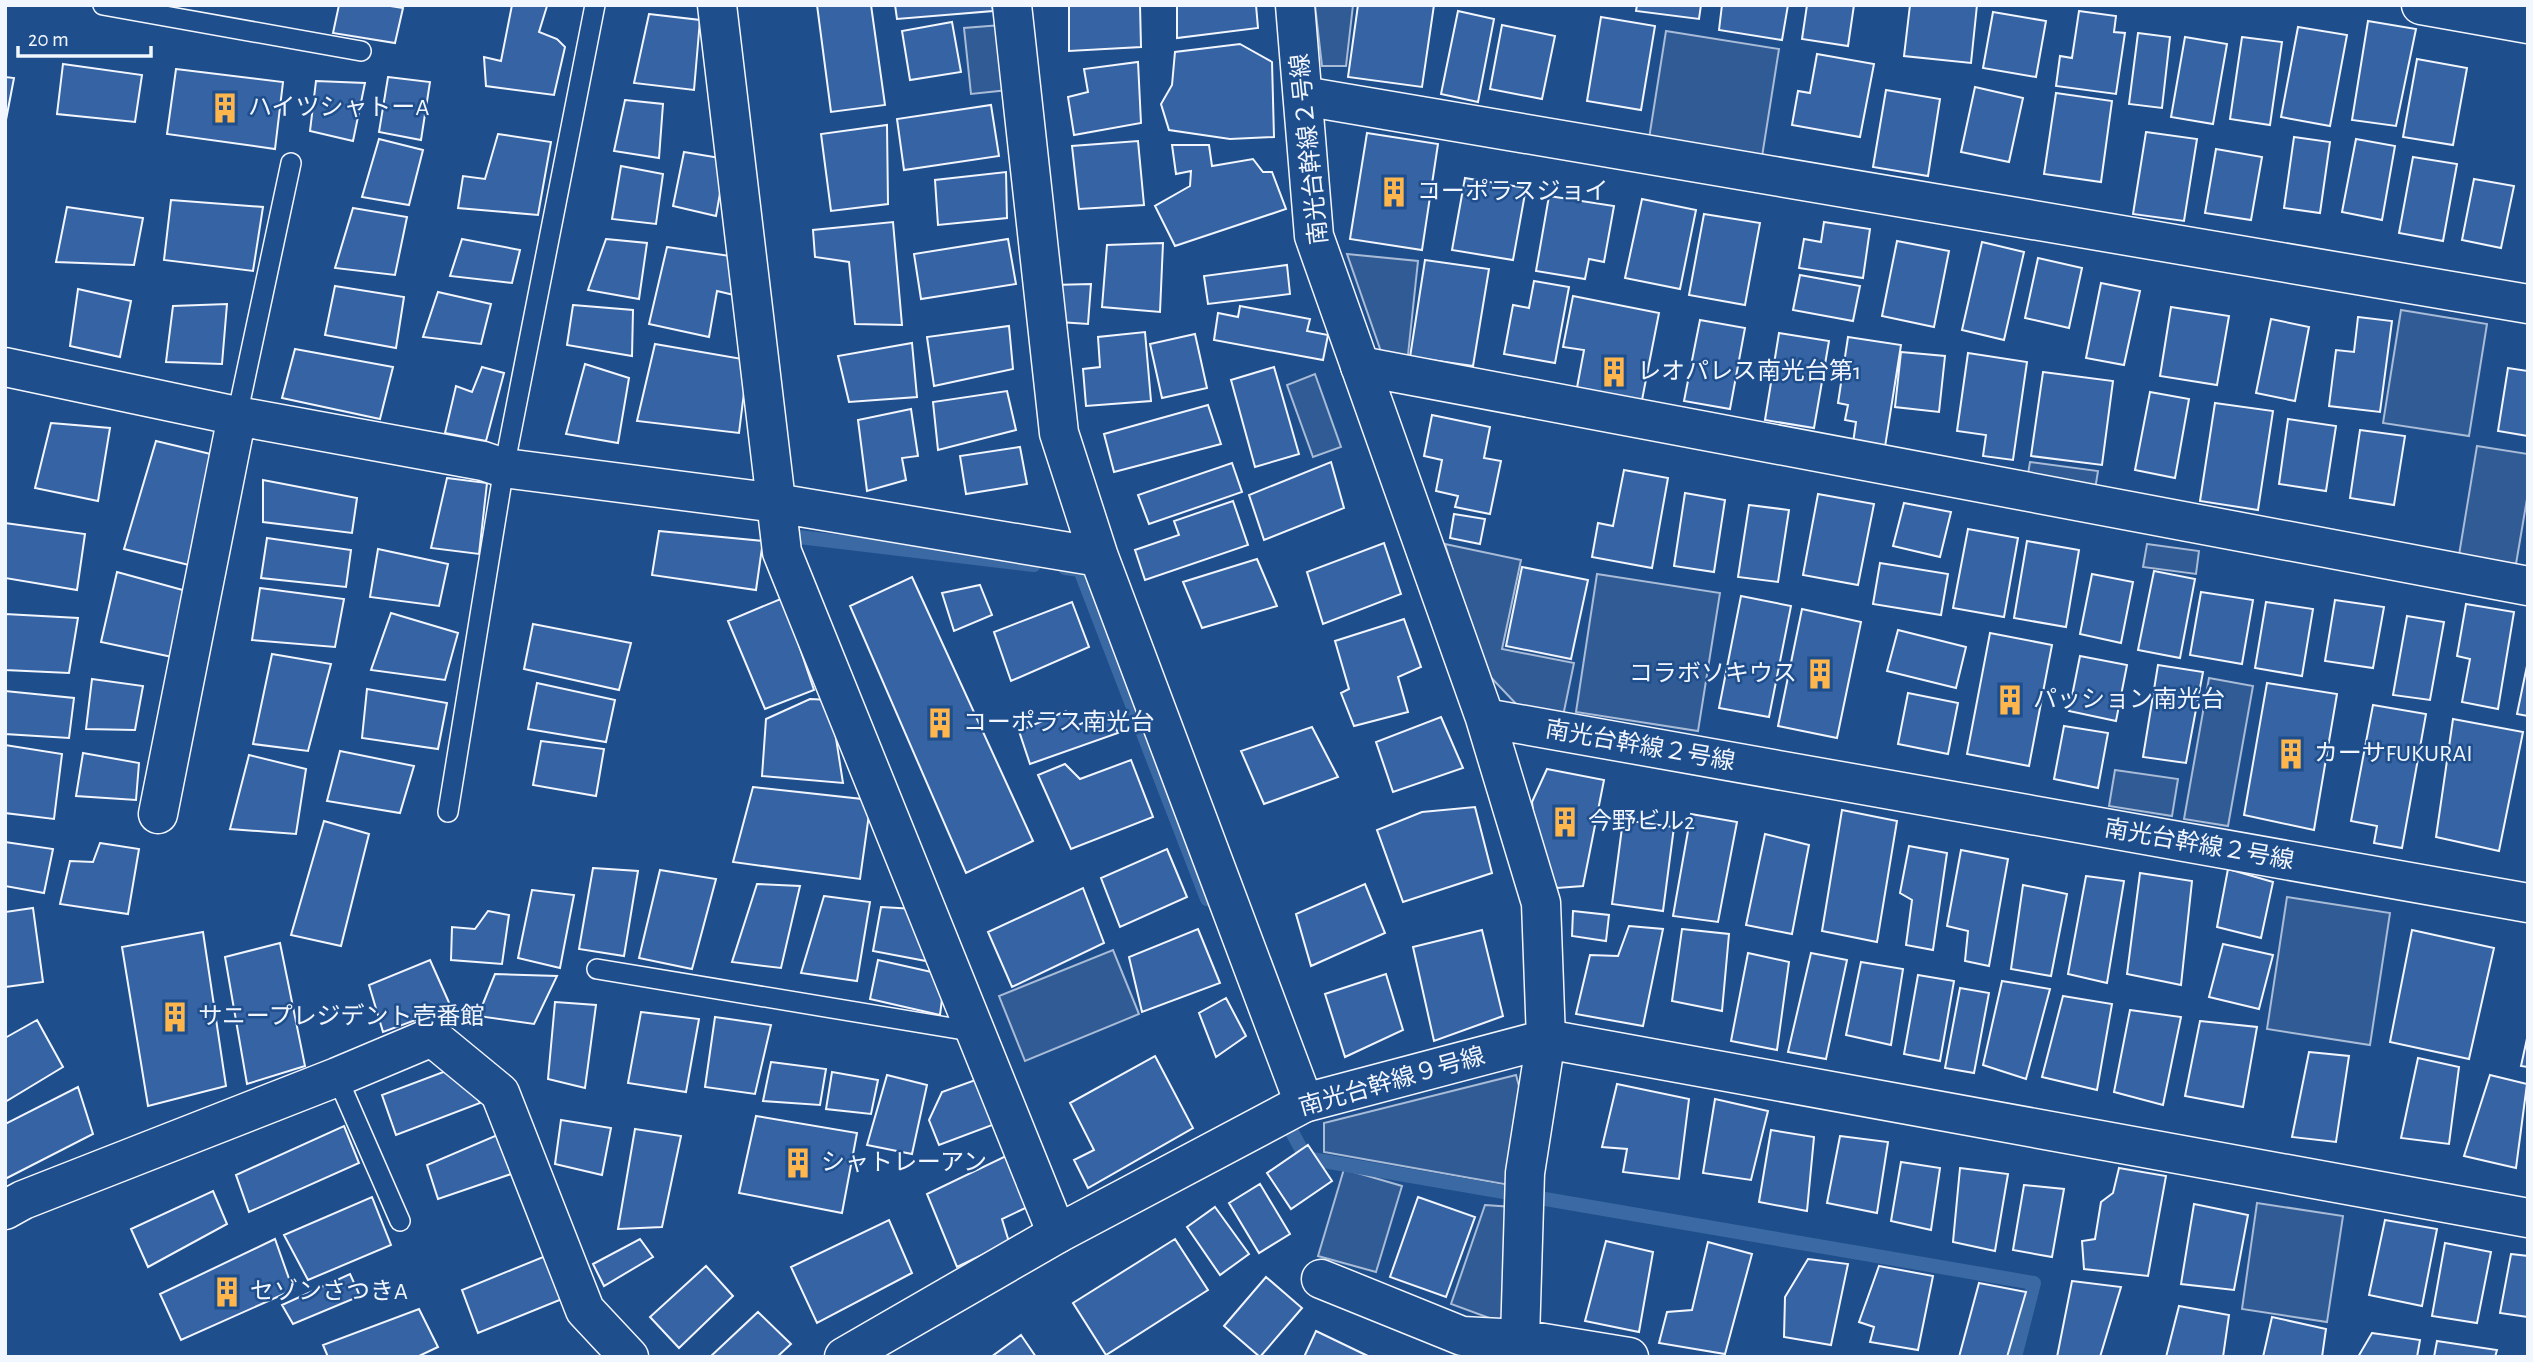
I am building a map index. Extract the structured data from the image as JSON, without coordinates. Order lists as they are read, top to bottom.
{
  "streets": {
    "street": ["南光台幹線２号線", "南光台幹線９号線"]
  },
  "places": {
    "building": [
      "ハイツシャトーA",
      "コーポラスジョイ",
      "レオパレス南光台第1",
      "コラボソキウス",
      "パッション南光台",
      "コーポラス南光台",
      "カーサFUKURAI",
      "今野ビル2",
      "サニープレジデント壱番館",
      "シャトレーアン",
      "セゾンさつきA"
    ]
  },
  "scale_bar": "20 m"
}
